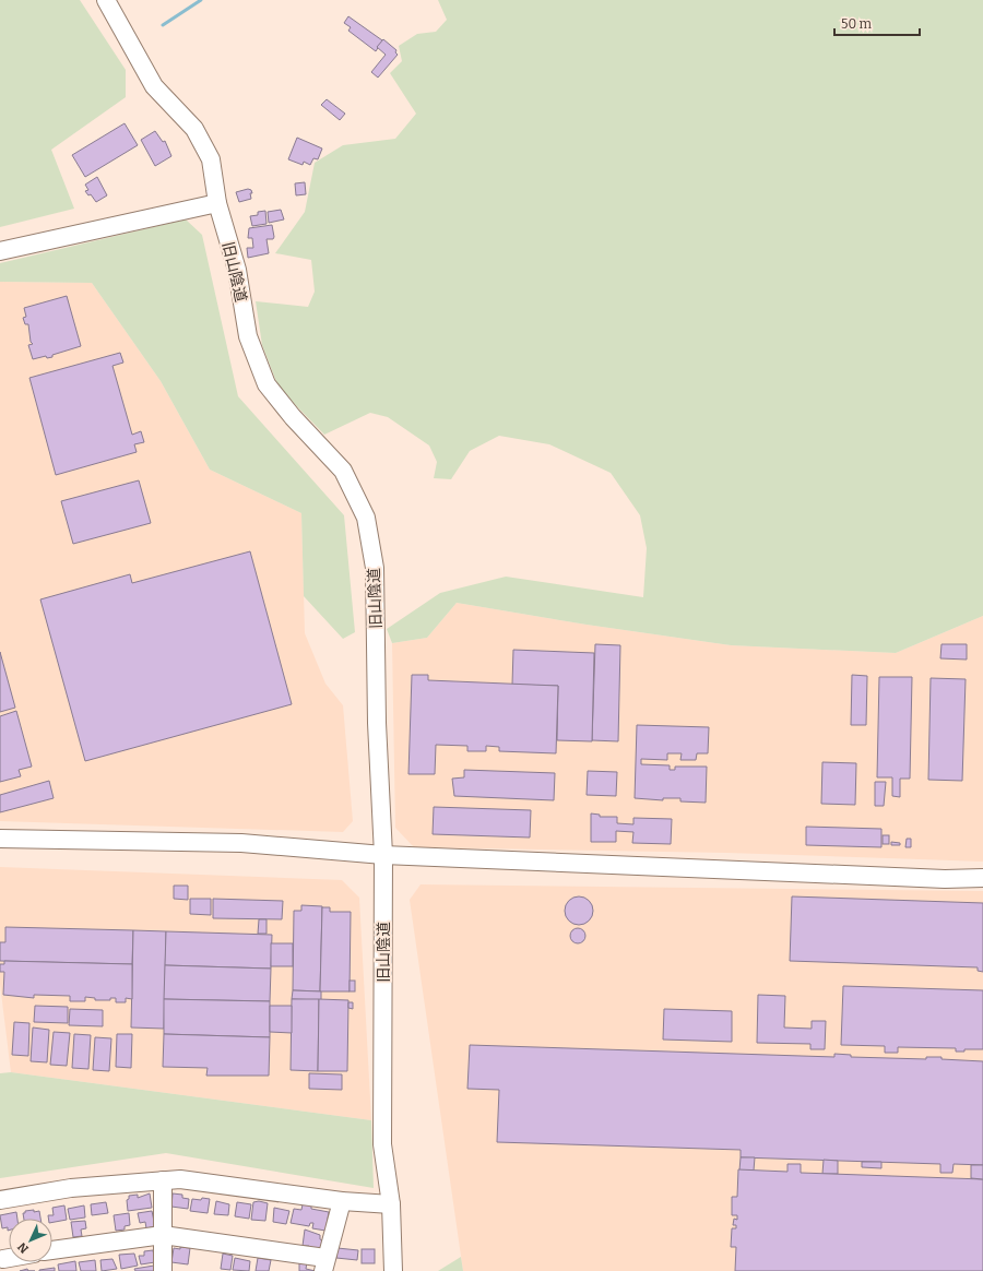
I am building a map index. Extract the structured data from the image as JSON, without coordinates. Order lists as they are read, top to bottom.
{
  "streets": {
    "street": ["旧山陰道"]
  },
  "scale_bar": "50 m",
  "north": "bottom left"
}
